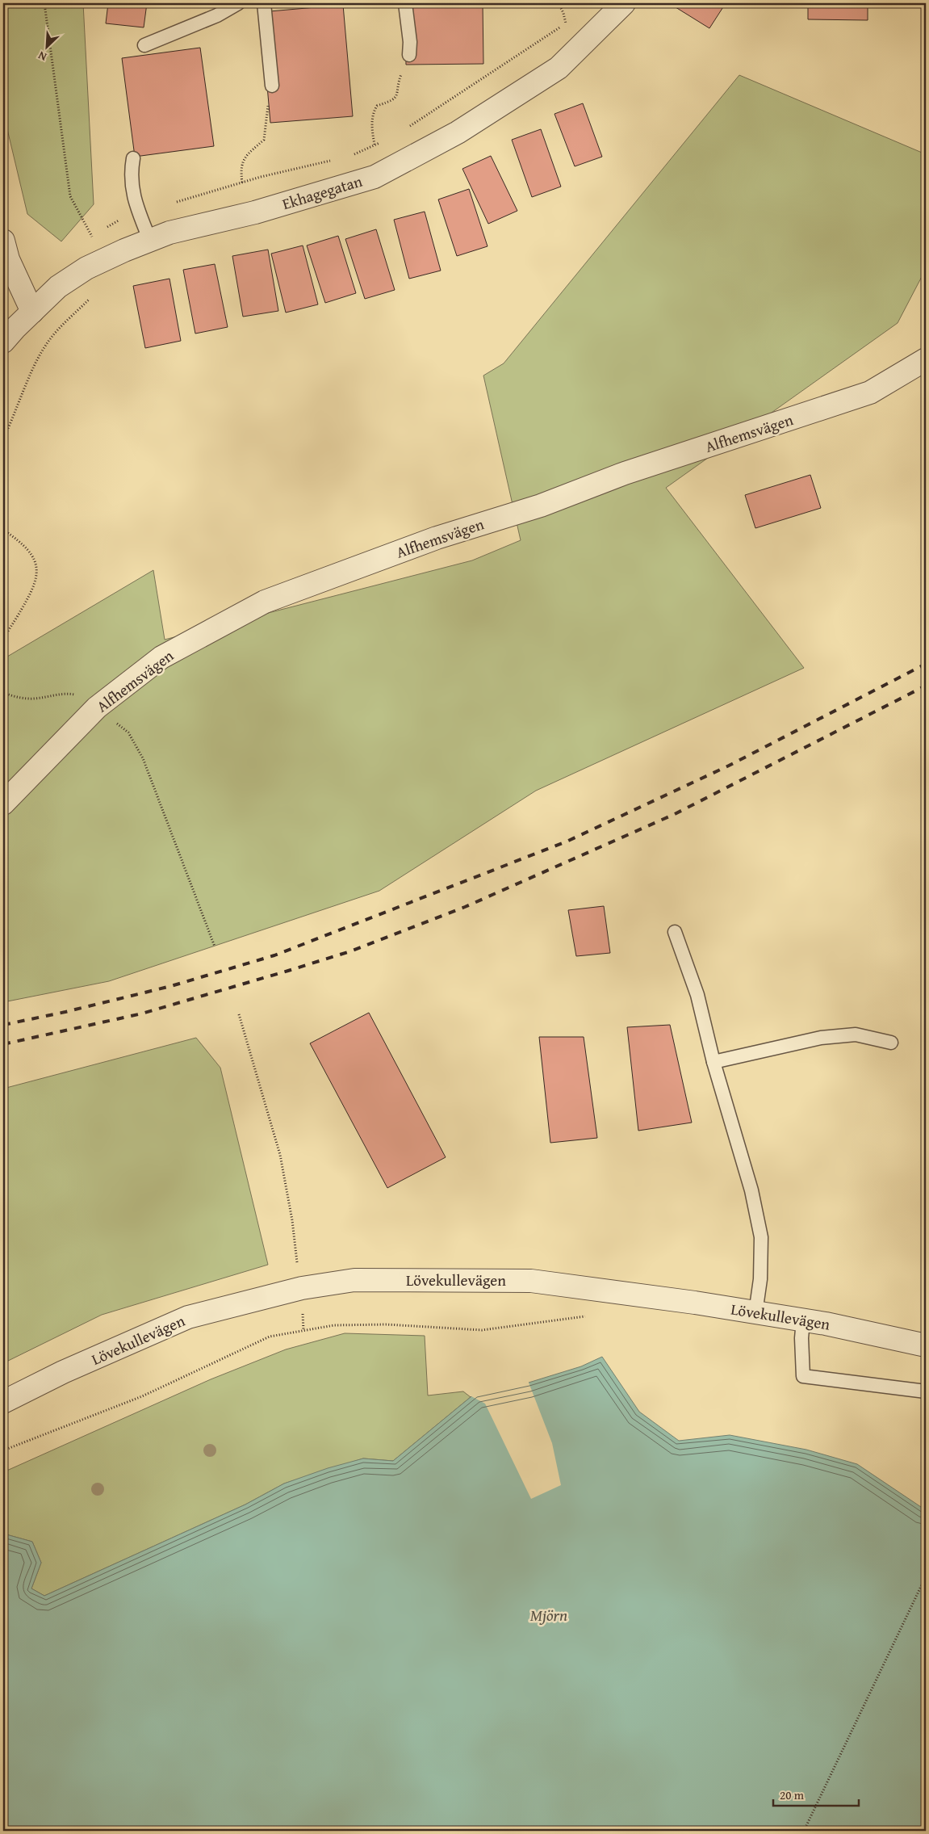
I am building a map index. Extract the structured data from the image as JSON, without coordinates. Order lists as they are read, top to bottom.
{
  "streets": {
    "street": ["Ekhagegatan", "Alfhemsvägen", "Lövekullevägen"]
  },
  "water": ["Mjörn"],
  "scale_bar": "20 m",
  "north": "bottom left"
}
